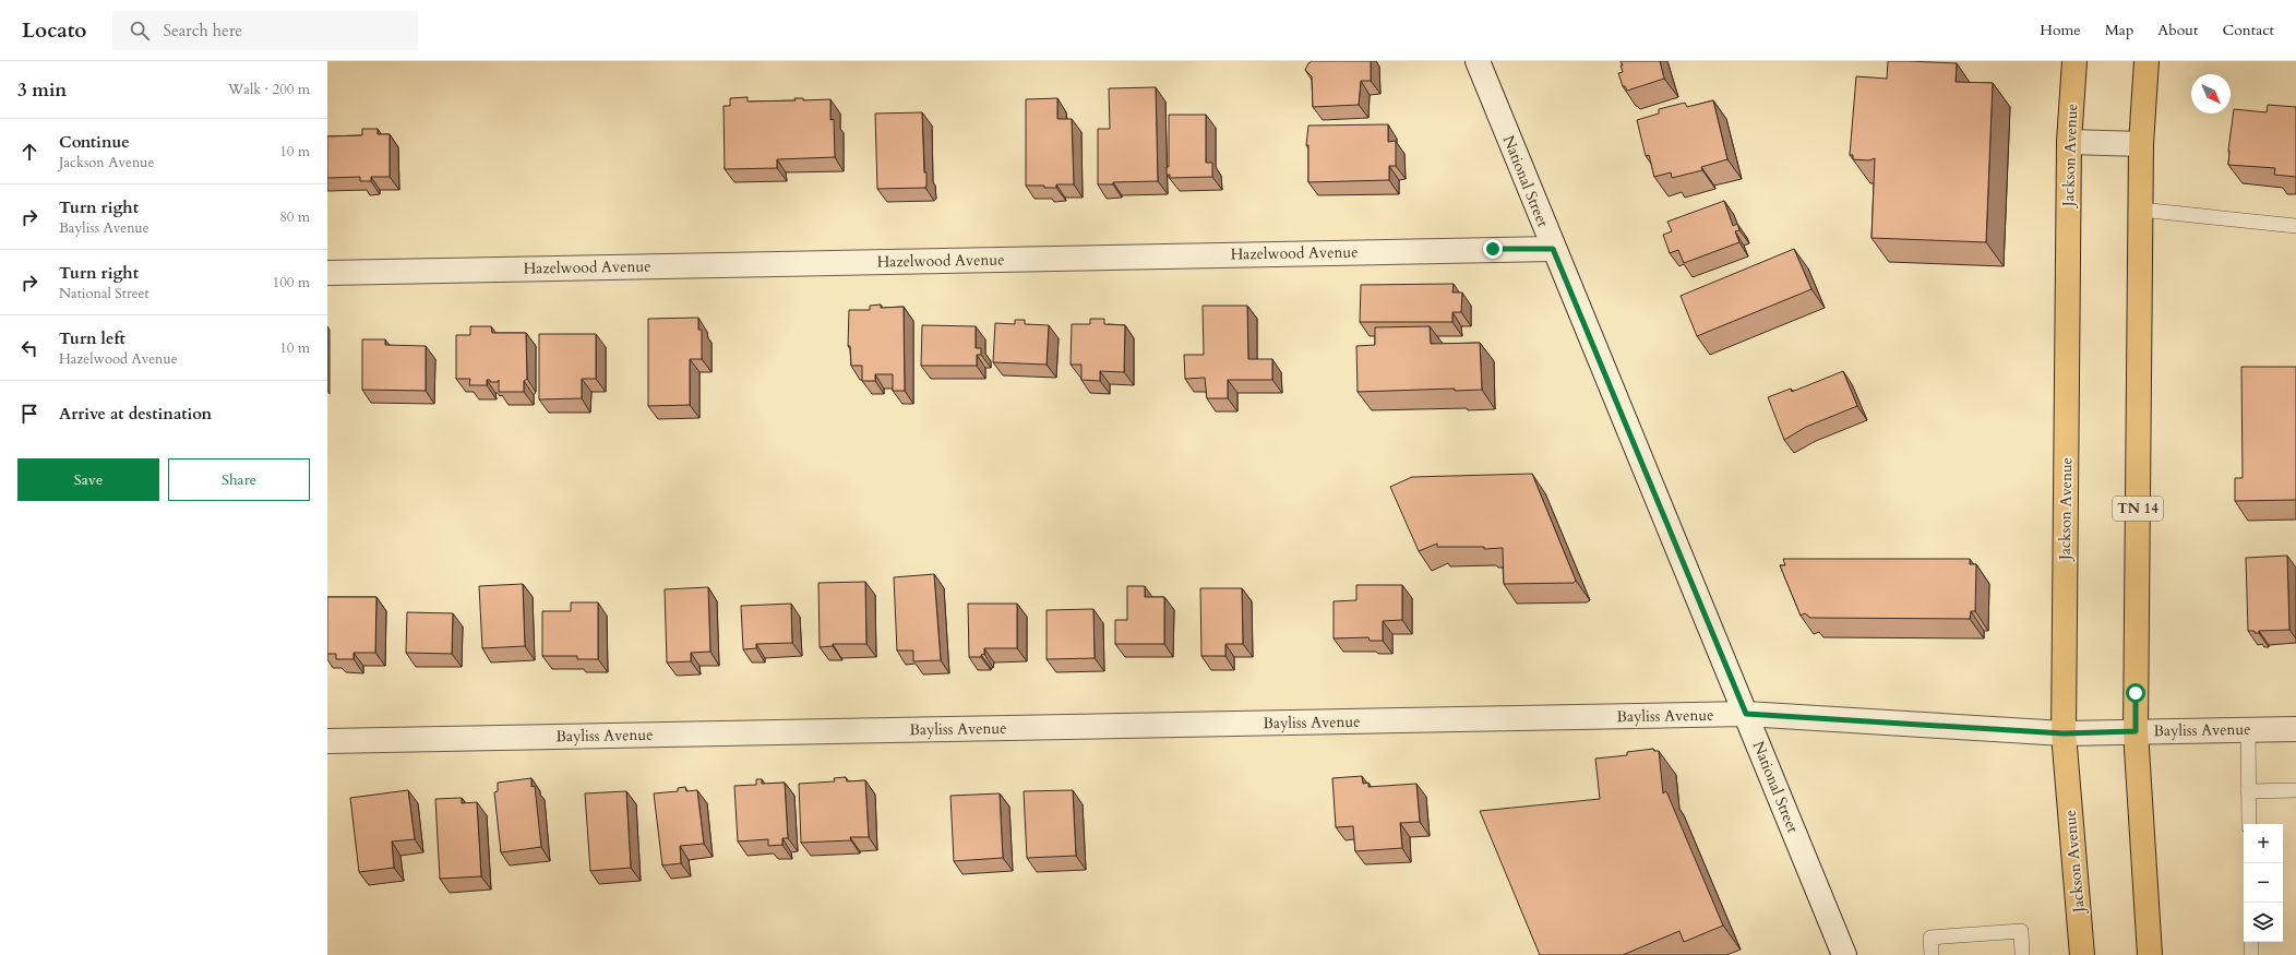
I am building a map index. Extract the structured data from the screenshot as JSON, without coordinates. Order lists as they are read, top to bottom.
{
  "streets": {
    "main road": ["Jackson Avenue", "TN 14"],
    "street": ["National Street", "Hazelwood Avenue", "Bayliss Avenue"]
  },
  "crossings": [
    ["Jackson Avenue", "Bayliss Avenue"],
    ["National Street", "Hazelwood Avenue"],
    ["National Street", "Bayliss Avenue"],
    ["TN 14", "Bayliss Avenue"]
  ],
  "north": "bottom right",
  "page": {
    "header": "Locato",
    "search": "Search here",
    "nav": [
      "Home",
      "Map",
      "About",
      "Contact"
    ],
    "heading": ["3 min", "Walk · 200 m"],
    "list": [
      ["Continue", "Jackson Avenue", "10 m"],
      ["Turn right", "Bayliss Avenue", "80 m"],
      ["Turn right", "National Street", "100 m"],
      ["Turn left", "Hazelwood Avenue", "10 m"],
      "Arrive at destination"
    ],
    "buttons": ["Save", "Share"],
    "map_buttons": ["+", "−"]
  }
}
